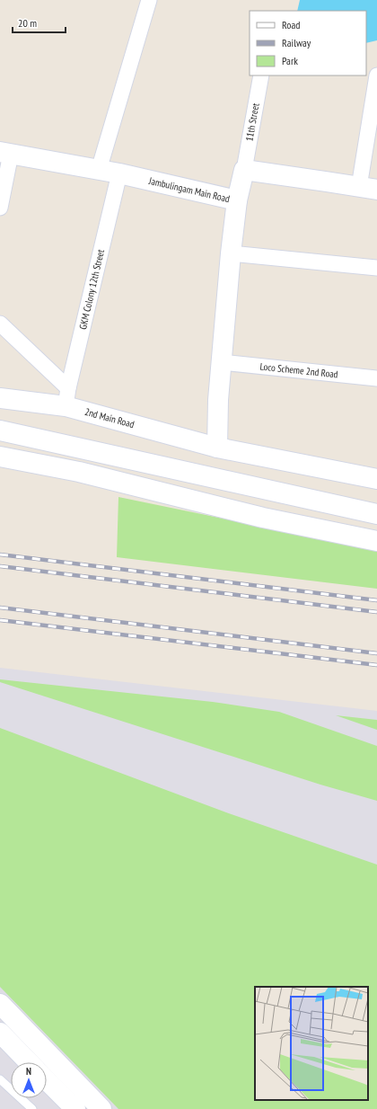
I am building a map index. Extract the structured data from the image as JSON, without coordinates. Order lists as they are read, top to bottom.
{
  "streets": {
    "main road": ["Jambulingam Main Road", "2nd Main Road"],
    "street": ["11th Street", "GKM Colony 12th Street", "Loco Scheme 2nd Road"]
  },
  "crossings": [
    ["11th Street", "Jambulingam Main Road"],
    ["Jambulingam Main Road", "GKM Colony 12th Street"],
    ["GKM Colony 12th Street", "2nd Main Road"]
  ],
  "legend": ["Road", "Railway", "Park"],
  "scale_bar": "20 m",
  "north": "top"
}
